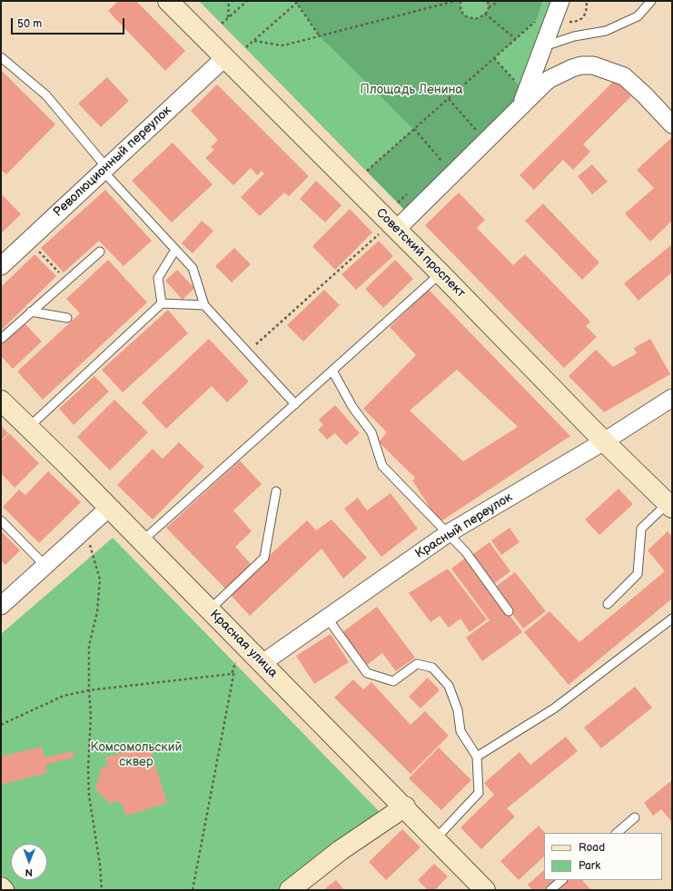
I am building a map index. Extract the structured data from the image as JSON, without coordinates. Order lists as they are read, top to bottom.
{
  "streets": {
    "street": [
      "Революционный переулок",
      "Советский проспект",
      "Красный переулок",
      "Красная улица"
    ]
  },
  "crossings": [
    ["Революционный переулок", "Советский проспект"],
    ["Советский проспект", "Красный переулок"],
    ["Красный переулок", "Красная улица"]
  ],
  "parks": ["Площадь Ленина", "Комсомольский сквер"],
  "legend": ["Road", "Park"],
  "scale_bar": "50 m",
  "north": "bottom"
}
